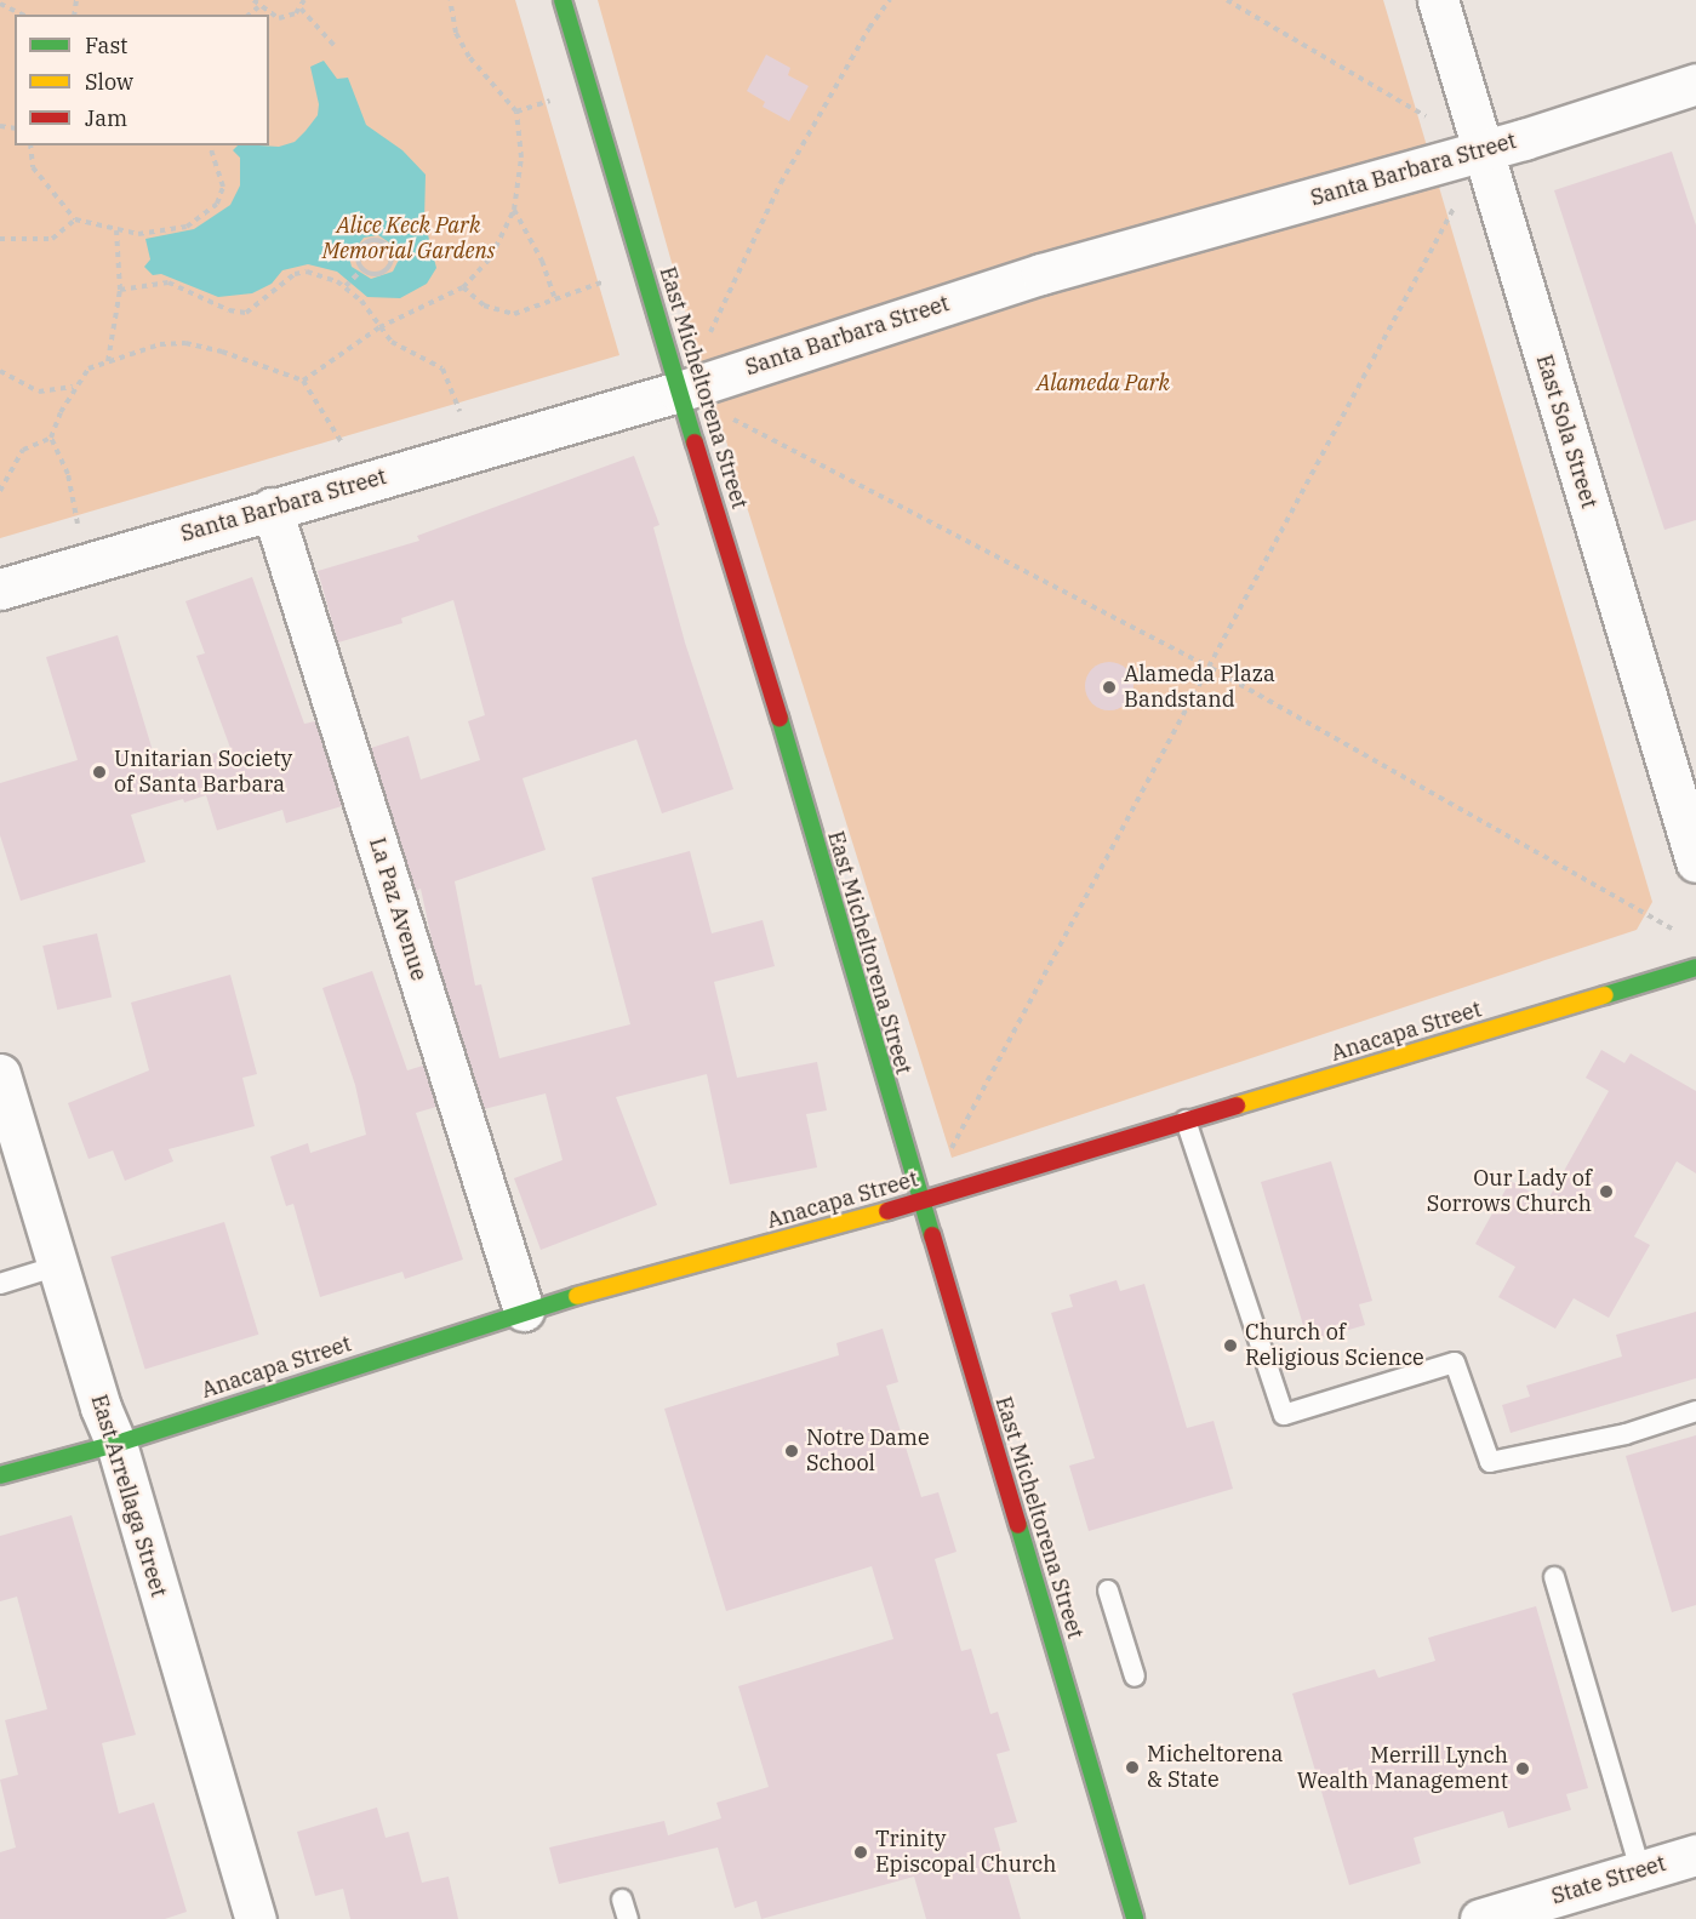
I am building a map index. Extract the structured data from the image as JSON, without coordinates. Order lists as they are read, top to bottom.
{
  "streets": {
    "street": [
      "Santa Barbara Street",
      "East Micheltorena Street",
      "East Sola Street",
      "La Paz Avenue",
      "Anacapa Street",
      "East Arrellaga Street",
      "State Street"
    ]
  },
  "crossings": [
    ["Santa Barbara Street", "East Micheltorena Street"],
    ["Santa Barbara Street", "East Sola Street"],
    ["Santa Barbara Street", "La Paz Avenue"],
    ["East Micheltorena Street", "Anacapa Street"],
    ["La Paz Avenue", "Anacapa Street"],
    ["Anacapa Street", "East Arrellaga Street"]
  ],
  "parks": ["Alice Keck Park Memorial Gardens", "Alameda Park"],
  "places": [
    "Alameda Plaza Bandstand",
    "Unitarian Society of Santa Barbara",
    "Our Lady of Sorrows Church",
    "Church of Religious Science",
    "Notre Dame School",
    "Micheltorena & State",
    "Merrill Lynch Wealth Management",
    "Trinity Episcopal Church"
  ],
  "legend": ["Fast", "Slow", "Jam"]
}
